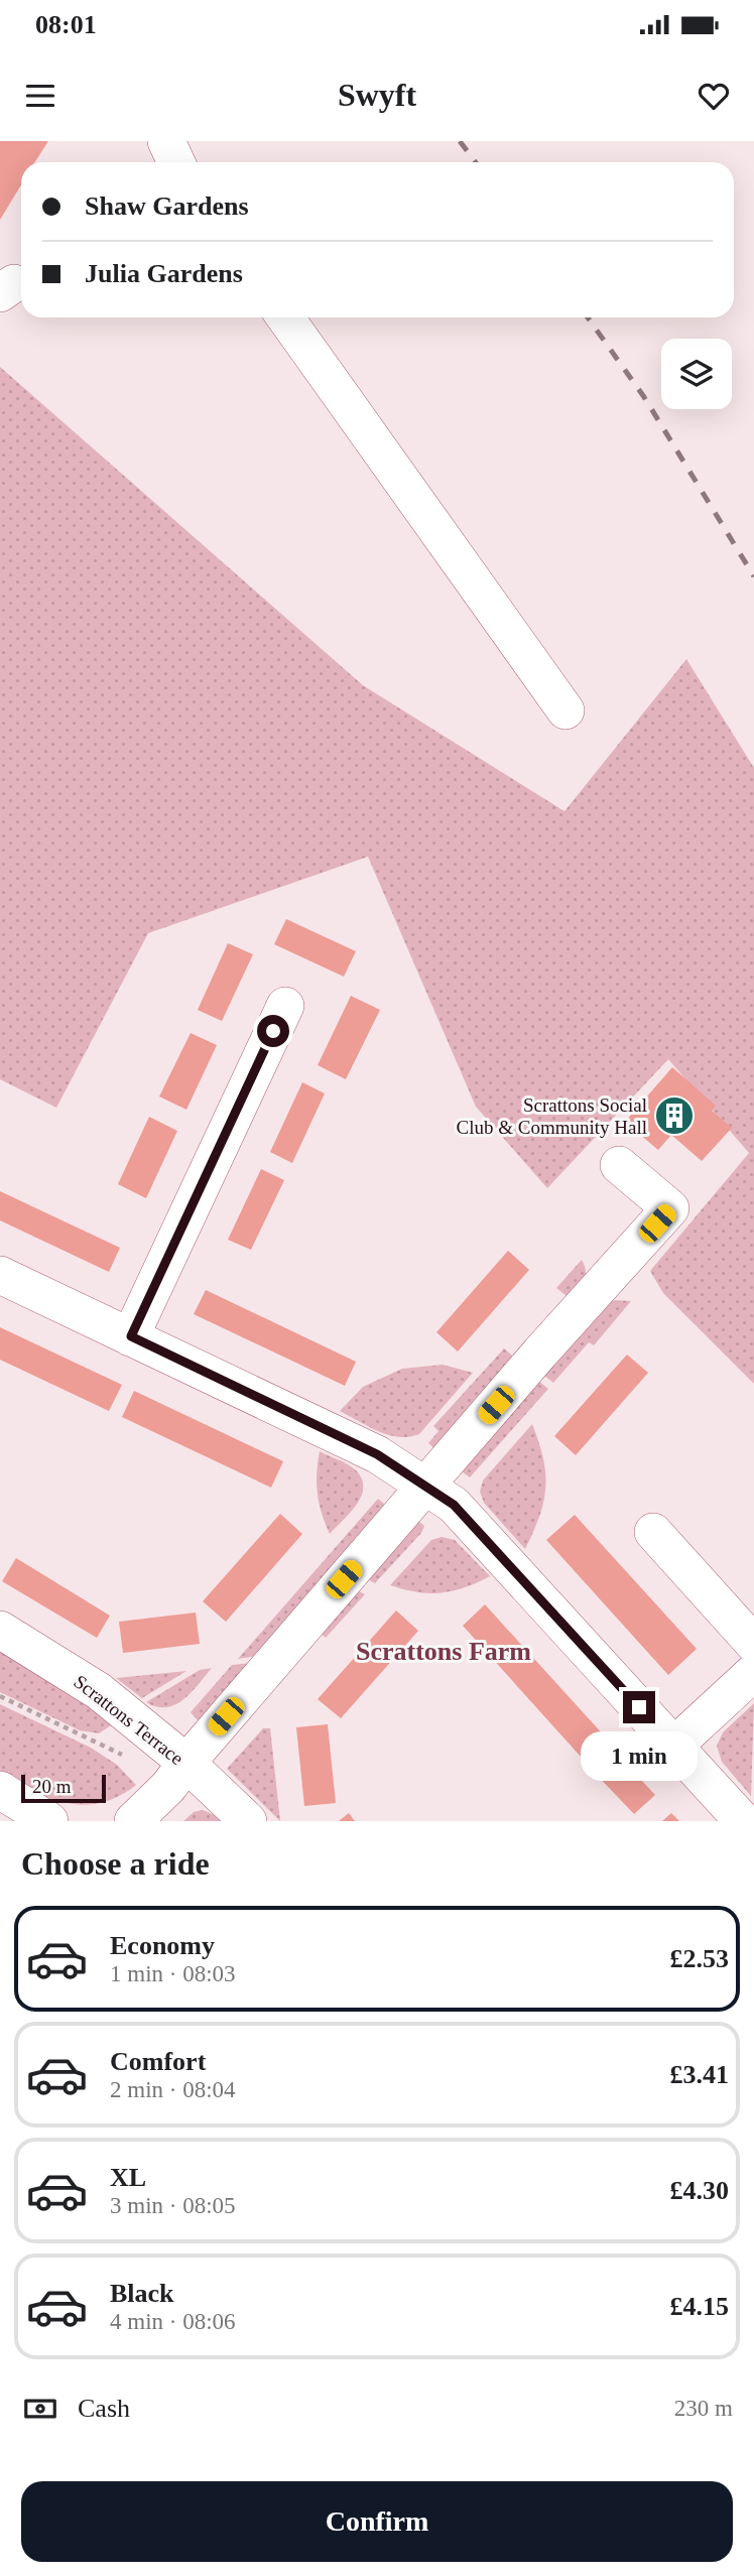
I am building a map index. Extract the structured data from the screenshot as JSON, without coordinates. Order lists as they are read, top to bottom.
{
  "streets": {
    "street": ["Scrattons Terrace"]
  },
  "districts": ["Scrattons Farm"],
  "places": {
    "building": ["Scrattons Social Club & Community Hall"]
  },
  "scale_bar": "20 m",
  "page": {
    "status": "08:01",
    "header": "Swyft",
    "banner": ["Shaw Gardens", "Julia Gardens"],
    "bubble": "1 min",
    "scale": "20 m",
    "heading": "Choose a ride",
    "list": [
      {
        "name": "Economy",
        "note": "1 min · 08:03",
        "value": "£2.53"
      },
      {
        "name": "Comfort",
        "note": "2 min · 08:04",
        "value": "£3.41"
      },
      {
        "name": "XL",
        "note": "3 min · 08:05",
        "value": "£4.30"
      },
      {
        "name": "Black",
        "note": "4 min · 08:06",
        "value": "£4.15"
      }
    ],
    "pay": ["Cash", "230 m"],
    "buttons": "Confirm"
  }
}
